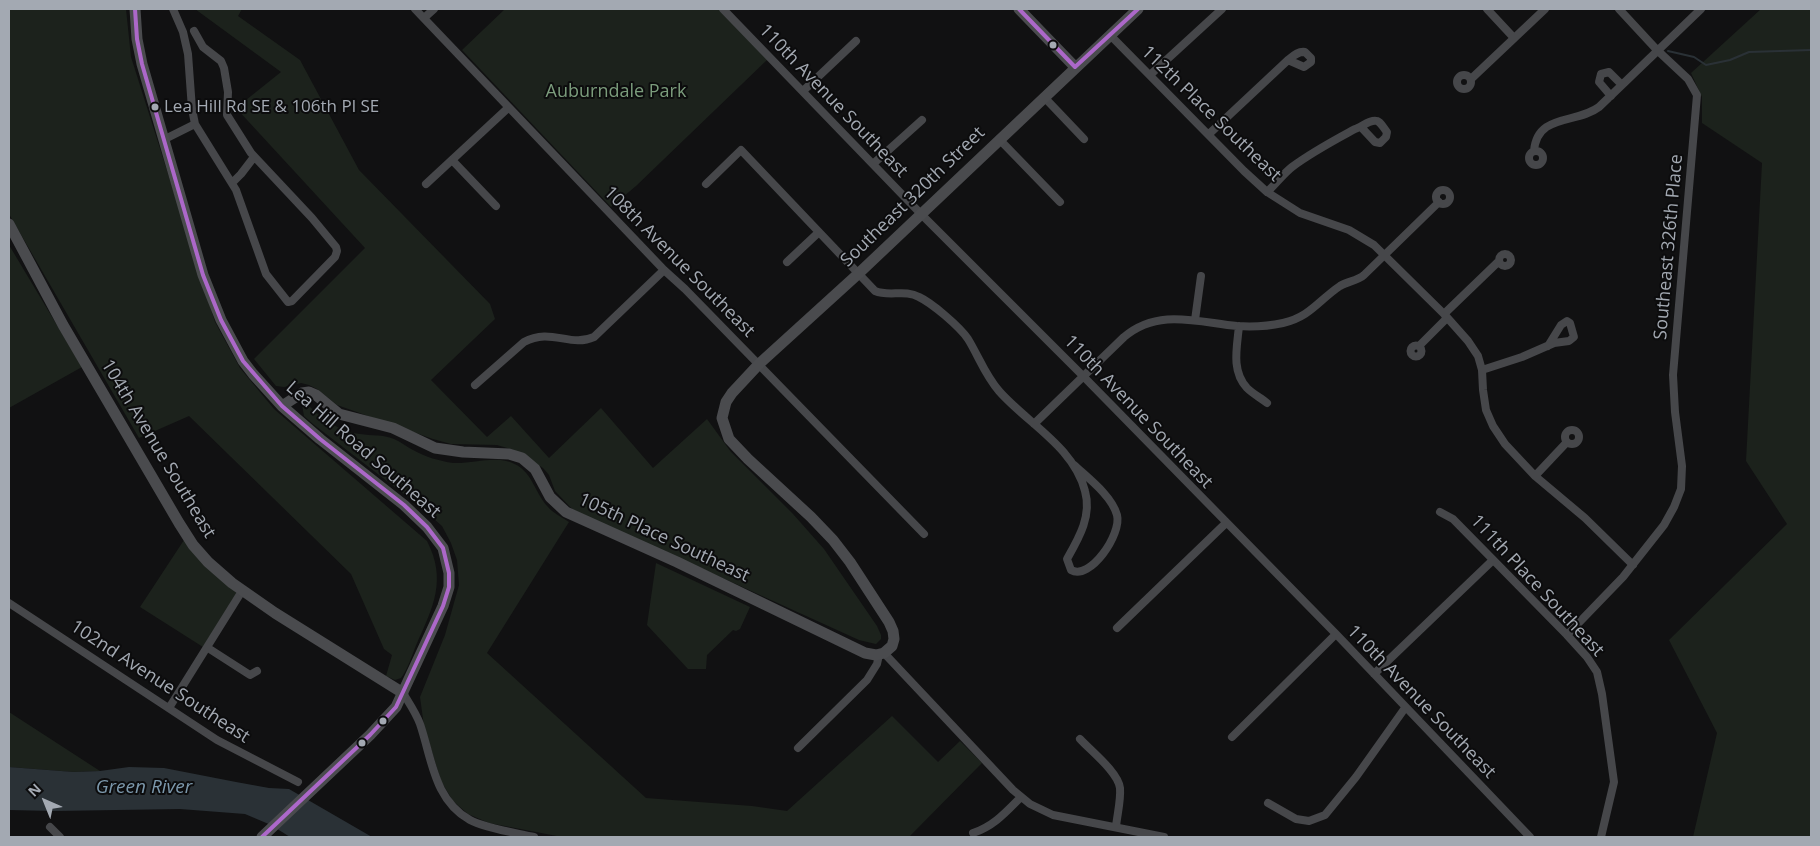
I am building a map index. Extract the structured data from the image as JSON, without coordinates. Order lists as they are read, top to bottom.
{
  "streets": {
    "street": [
      "110th Avenue Southeast",
      "112th Place Southeast",
      "Southeast 320th Street",
      "Southeast 326th Place",
      "108th Avenue Southeast",
      "104th Avenue Southeast",
      "Lea Hill Road Southeast",
      "105th Place Southeast",
      "111th Place Southeast",
      "102nd Avenue Southeast"
    ]
  },
  "crossings": [
    ["110th Avenue Southeast", "Southeast 320th Street"],
    ["112th Place Southeast", "Southeast 320th Street"],
    ["112th Place Southeast", "Southeast 326th Place"],
    ["Southeast 320th Street", "108th Avenue Southeast"],
    ["Southeast 320th Street", "105th Place Southeast"],
    ["Southeast 326th Place", "111th Place Southeast"],
    ["104th Avenue Southeast", "Lea Hill Road Southeast"],
    ["Lea Hill Road Southeast", "105th Place Southeast"]
  ],
  "water": ["Green River"],
  "parks": ["Auburndale Park"],
  "places": ["Lea Hill Rd SE & 106th Pl SE"],
  "north": "top left"
}
